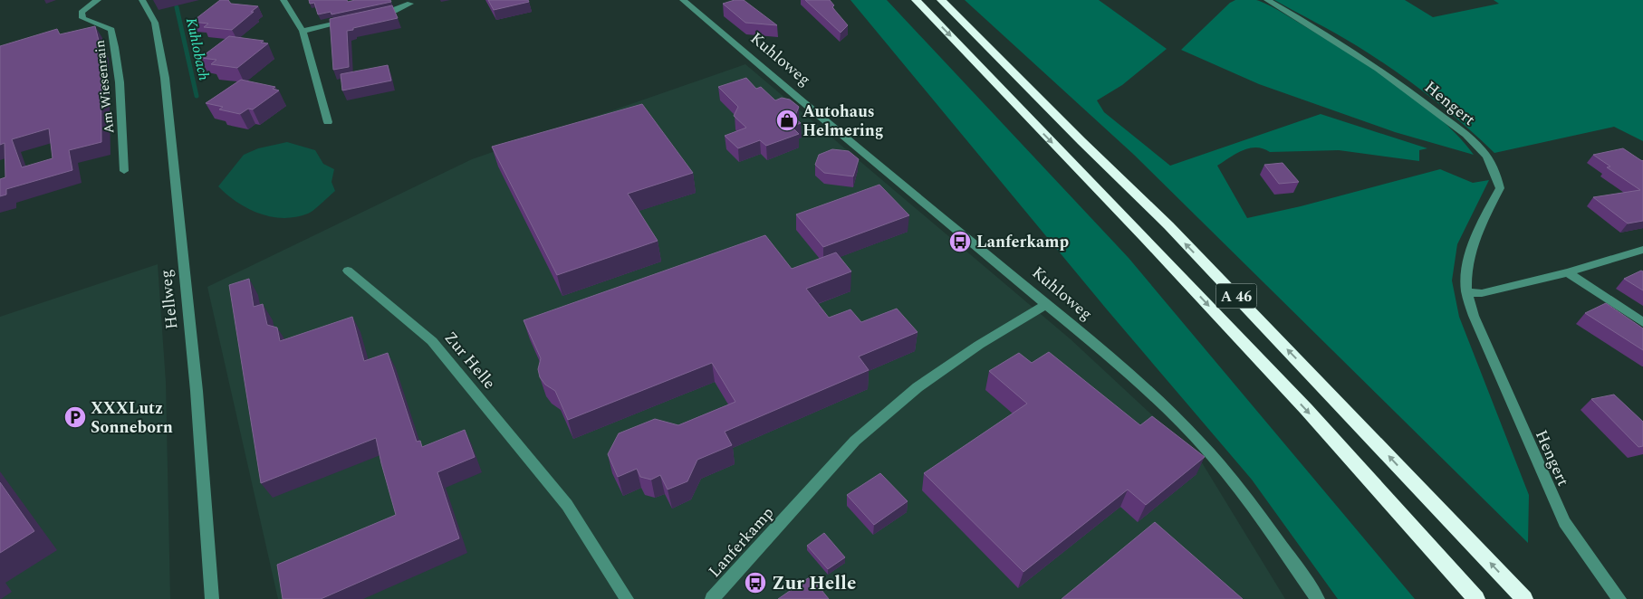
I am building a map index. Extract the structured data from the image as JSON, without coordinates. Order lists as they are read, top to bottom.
{
  "streets": {
    "highway": ["A 46"],
    "street": [
      "Kuhloweg",
      "Am Wiesenrain",
      "Hengert",
      "Hellweg",
      "Zur Helle",
      "Lanferkamp"
    ]
  },
  "crossings": [
    ["Kuhloweg", "Lanferkamp"]
  ],
  "water": ["Kuhlobach"],
  "places": {
    "shop": ["Autohaus Helmering"],
    "bus stop": ["Lanferkamp", "Zur Helle"],
    "parking": ["XXXLutz Sonneborn"]
  }
}
